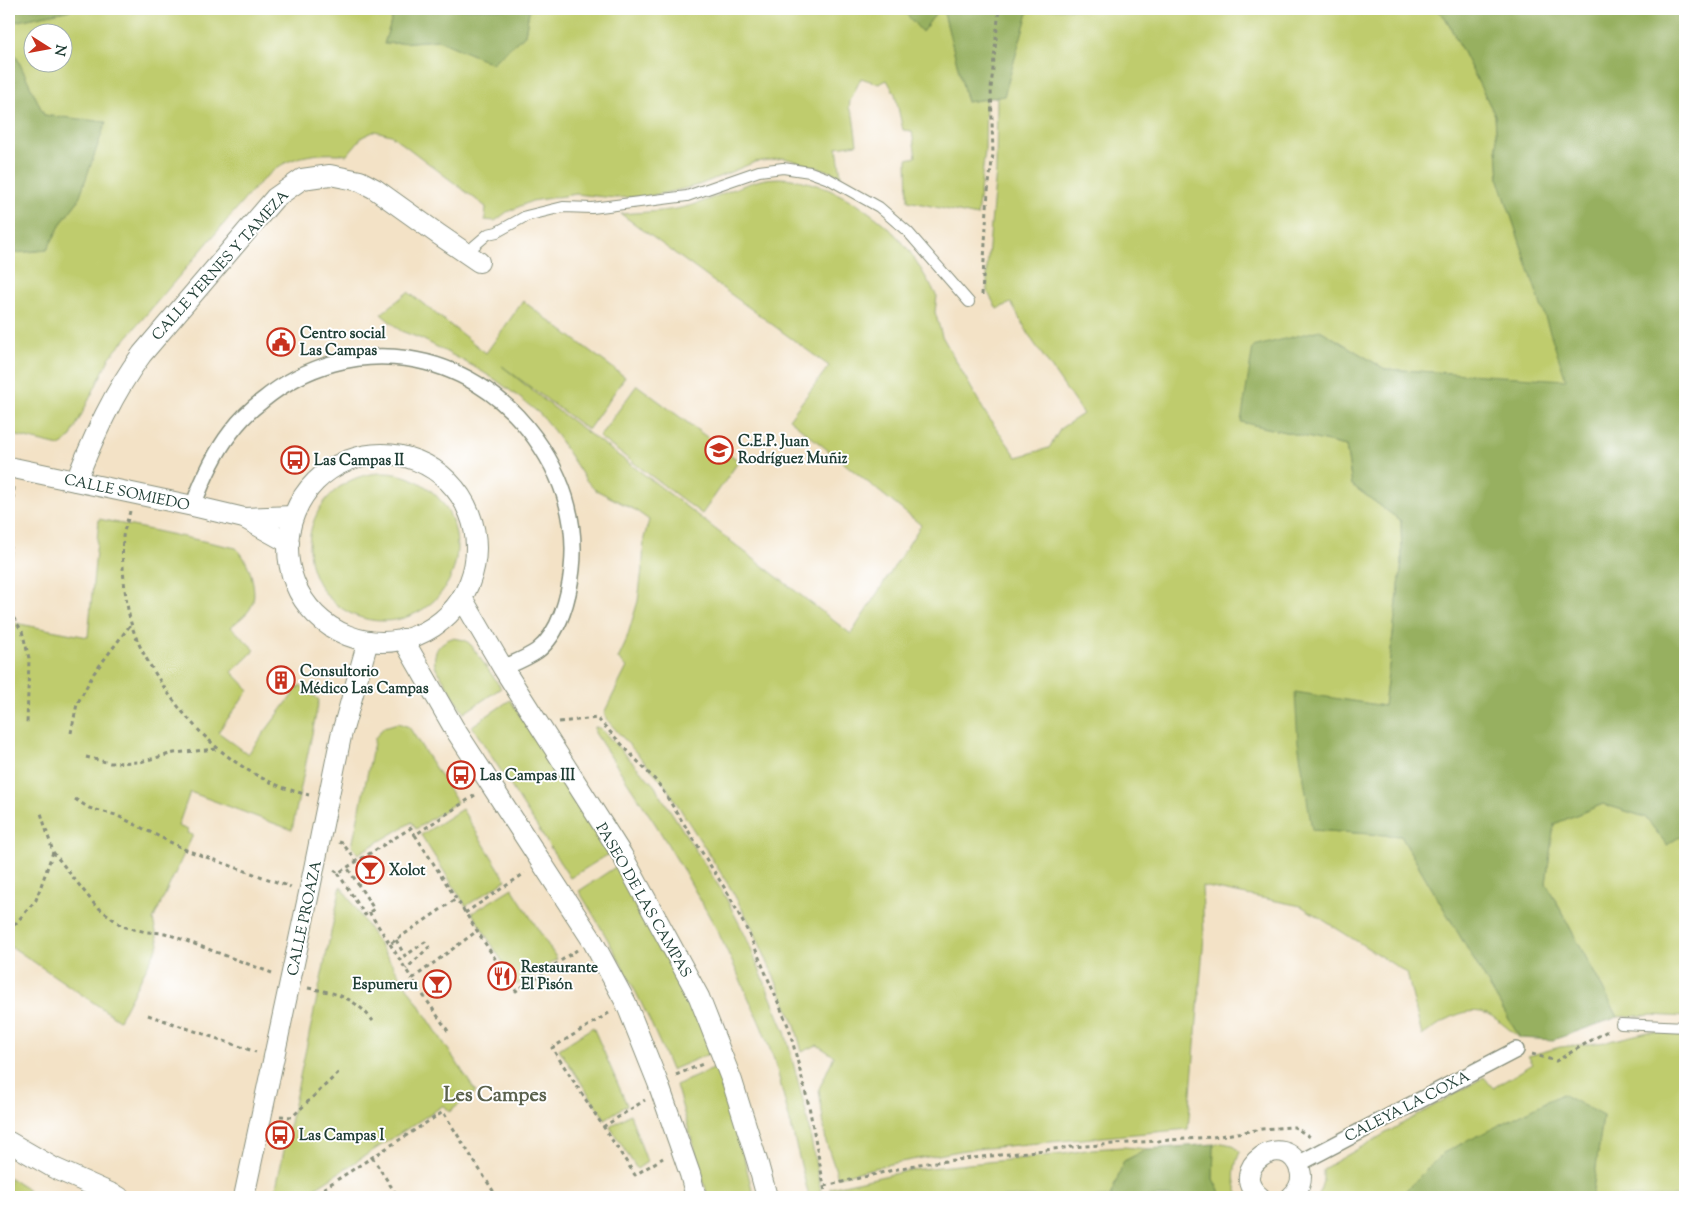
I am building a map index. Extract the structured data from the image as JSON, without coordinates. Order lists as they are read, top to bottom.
{
  "streets": {
    "street": [
      "CALLE YERNES Y TAMEZA",
      "CALLE SOMIEDO",
      "PASEO DE LAS CAMPAS",
      "CALLE PROAZA",
      "CALEYA LA COXA"
    ]
  },
  "crossings": [
    ["CALLE YERNES Y TAMEZA", "CALLE SOMIEDO"]
  ],
  "districts": ["Les Campes"],
  "places": {
    "public building": ["Centro social Las Campas"],
    "school or university": ["C.E.P. Juan Rodríguez Muñiz"],
    "bus stop": ["Las Campas II", "Las Campas III", "Las Campas I"],
    "building": ["Consultorio Médico Las Campas"],
    "bar": ["Xolot", "Espumeru"],
    "restaurant": ["Restaurante El Pisón"]
  },
  "north": "right"
}
